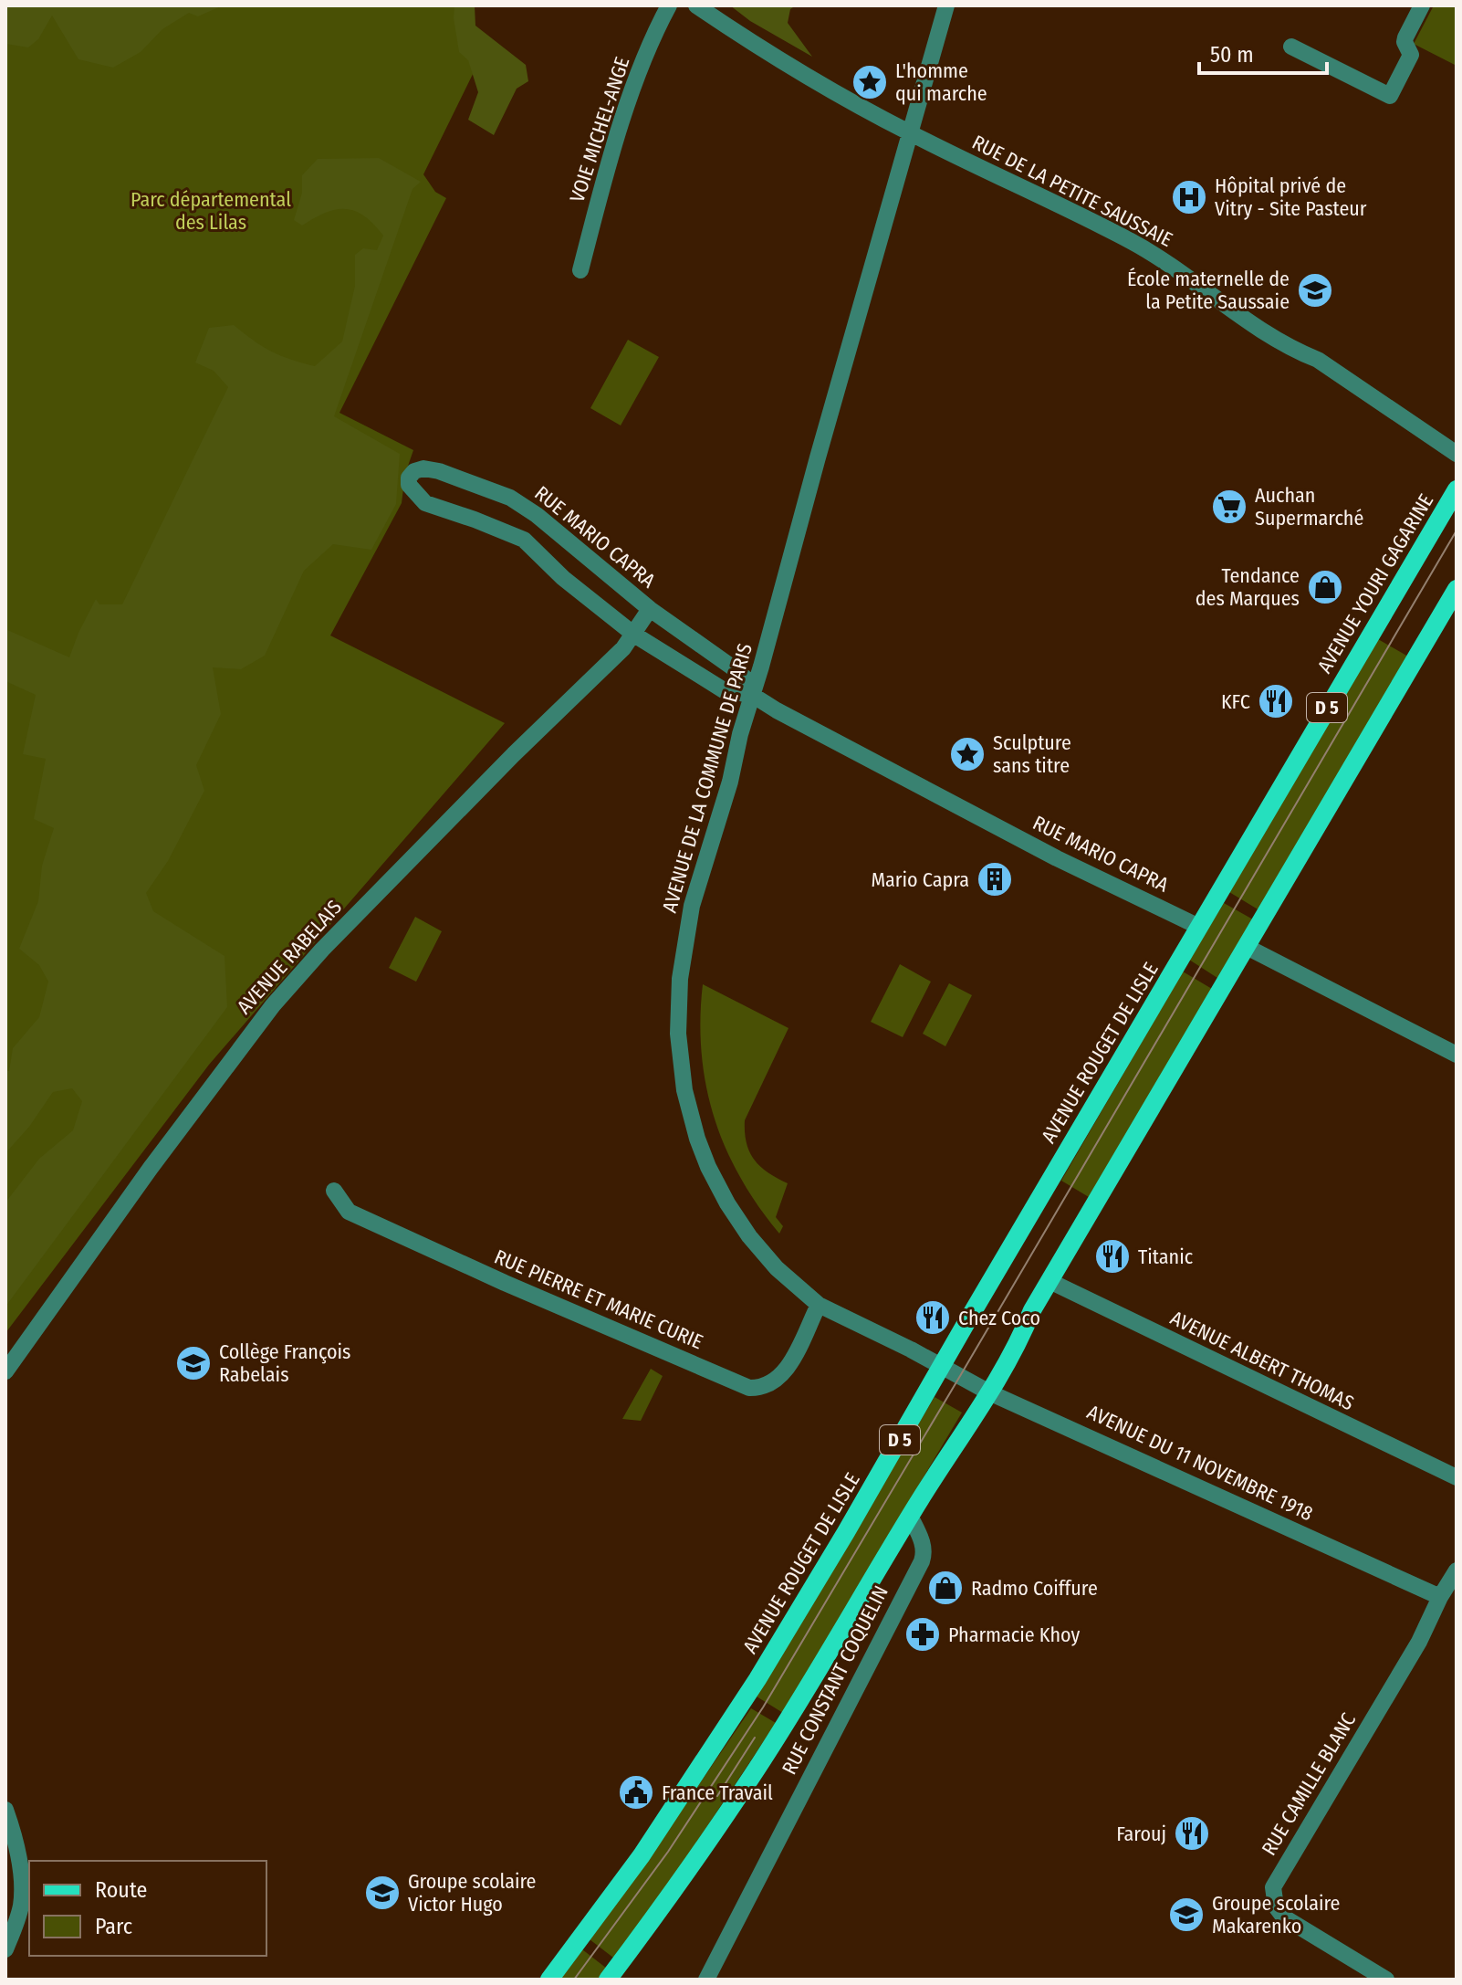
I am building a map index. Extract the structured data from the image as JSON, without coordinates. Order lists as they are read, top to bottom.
{
  "streets": {
    "main road": ["AVENUE YOURI GAGARINE", "D 5", "AVENUE ROUGET DE LISLE"],
    "street": [
      "VOIE MICHEL-ANGE",
      "RUE DE LA PETITE SAUSSAIE",
      "RUE MARIO CAPRA",
      "AVENUE DE LA COMMUNE DE PARIS",
      "AVENUE RABELAIS",
      "RUE PIERRE ET MARIE CURIE",
      "AVENUE ALBERT THOMAS",
      "AVENUE DU 11 NOVEMBRE 1918",
      "RUE CONSTANT COQUELIN",
      "RUE CAMILLE BLANC"
    ]
  },
  "crossings": [
    ["RUE DE LA PETITE SAUSSAIE", "AVENUE DE LA COMMUNE DE PARIS"],
    ["RUE MARIO CAPRA", "AVENUE YOURI GAGARINE"],
    ["RUE MARIO CAPRA", "AVENUE DE LA COMMUNE DE PARIS"],
    ["RUE MARIO CAPRA", "AVENUE RABELAIS"],
    ["RUE MARIO CAPRA", "AVENUE ROUGET DE LISLE"],
    ["AVENUE YOURI GAGARINE", "AVENUE ROUGET DE LISLE"],
    ["D 5", "AVENUE ALBERT THOMAS"],
    ["D 5", "AVENUE DU 11 NOVEMBRE 1918"],
    ["D 5", "RUE CONSTANT COQUELIN"],
    ["AVENUE DE LA COMMUNE DE PARIS", "AVENUE ROUGET DE LISLE"],
    ["AVENUE DE LA COMMUNE DE PARIS", "RUE PIERRE ET MARIE CURIE"],
    ["AVENUE DE LA COMMUNE DE PARIS", "AVENUE DU 11 NOVEMBRE 1918"],
    ["AVENUE ROUGET DE LISLE", "AVENUE DU 11 NOVEMBRE 1918"],
    ["AVENUE DU 11 NOVEMBRE 1918", "RUE CAMILLE BLANC"]
  ],
  "parks": ["Parc départemental des Lilas"],
  "places": {
    "place": ["L'homme qui marche", "Sculpture sans titre"],
    "hospital": ["Hôpital privé de Vitry - Site Pasteur"],
    "school or university": [
      "École maternelle de la Petite Saussaie",
      "Collège François Rabelais",
      "Groupe scolaire Victor Hugo",
      "Groupe scolaire Makarenko"
    ],
    "supermarket": ["Auchan Supermarché"],
    "shop": ["Tendance des Marques", "Radmo Coiffure"],
    "restaurant": [
      "KFC",
      "Titanic",
      "Chez Coco",
      "Farouj"
    ],
    "building": ["Mario Capra"],
    "pharmacy": ["Pharmacie Khoy"],
    "public building": ["France Travail"]
  },
  "legend": ["Route", "Parc"],
  "scale_bar": "50 m"
}
